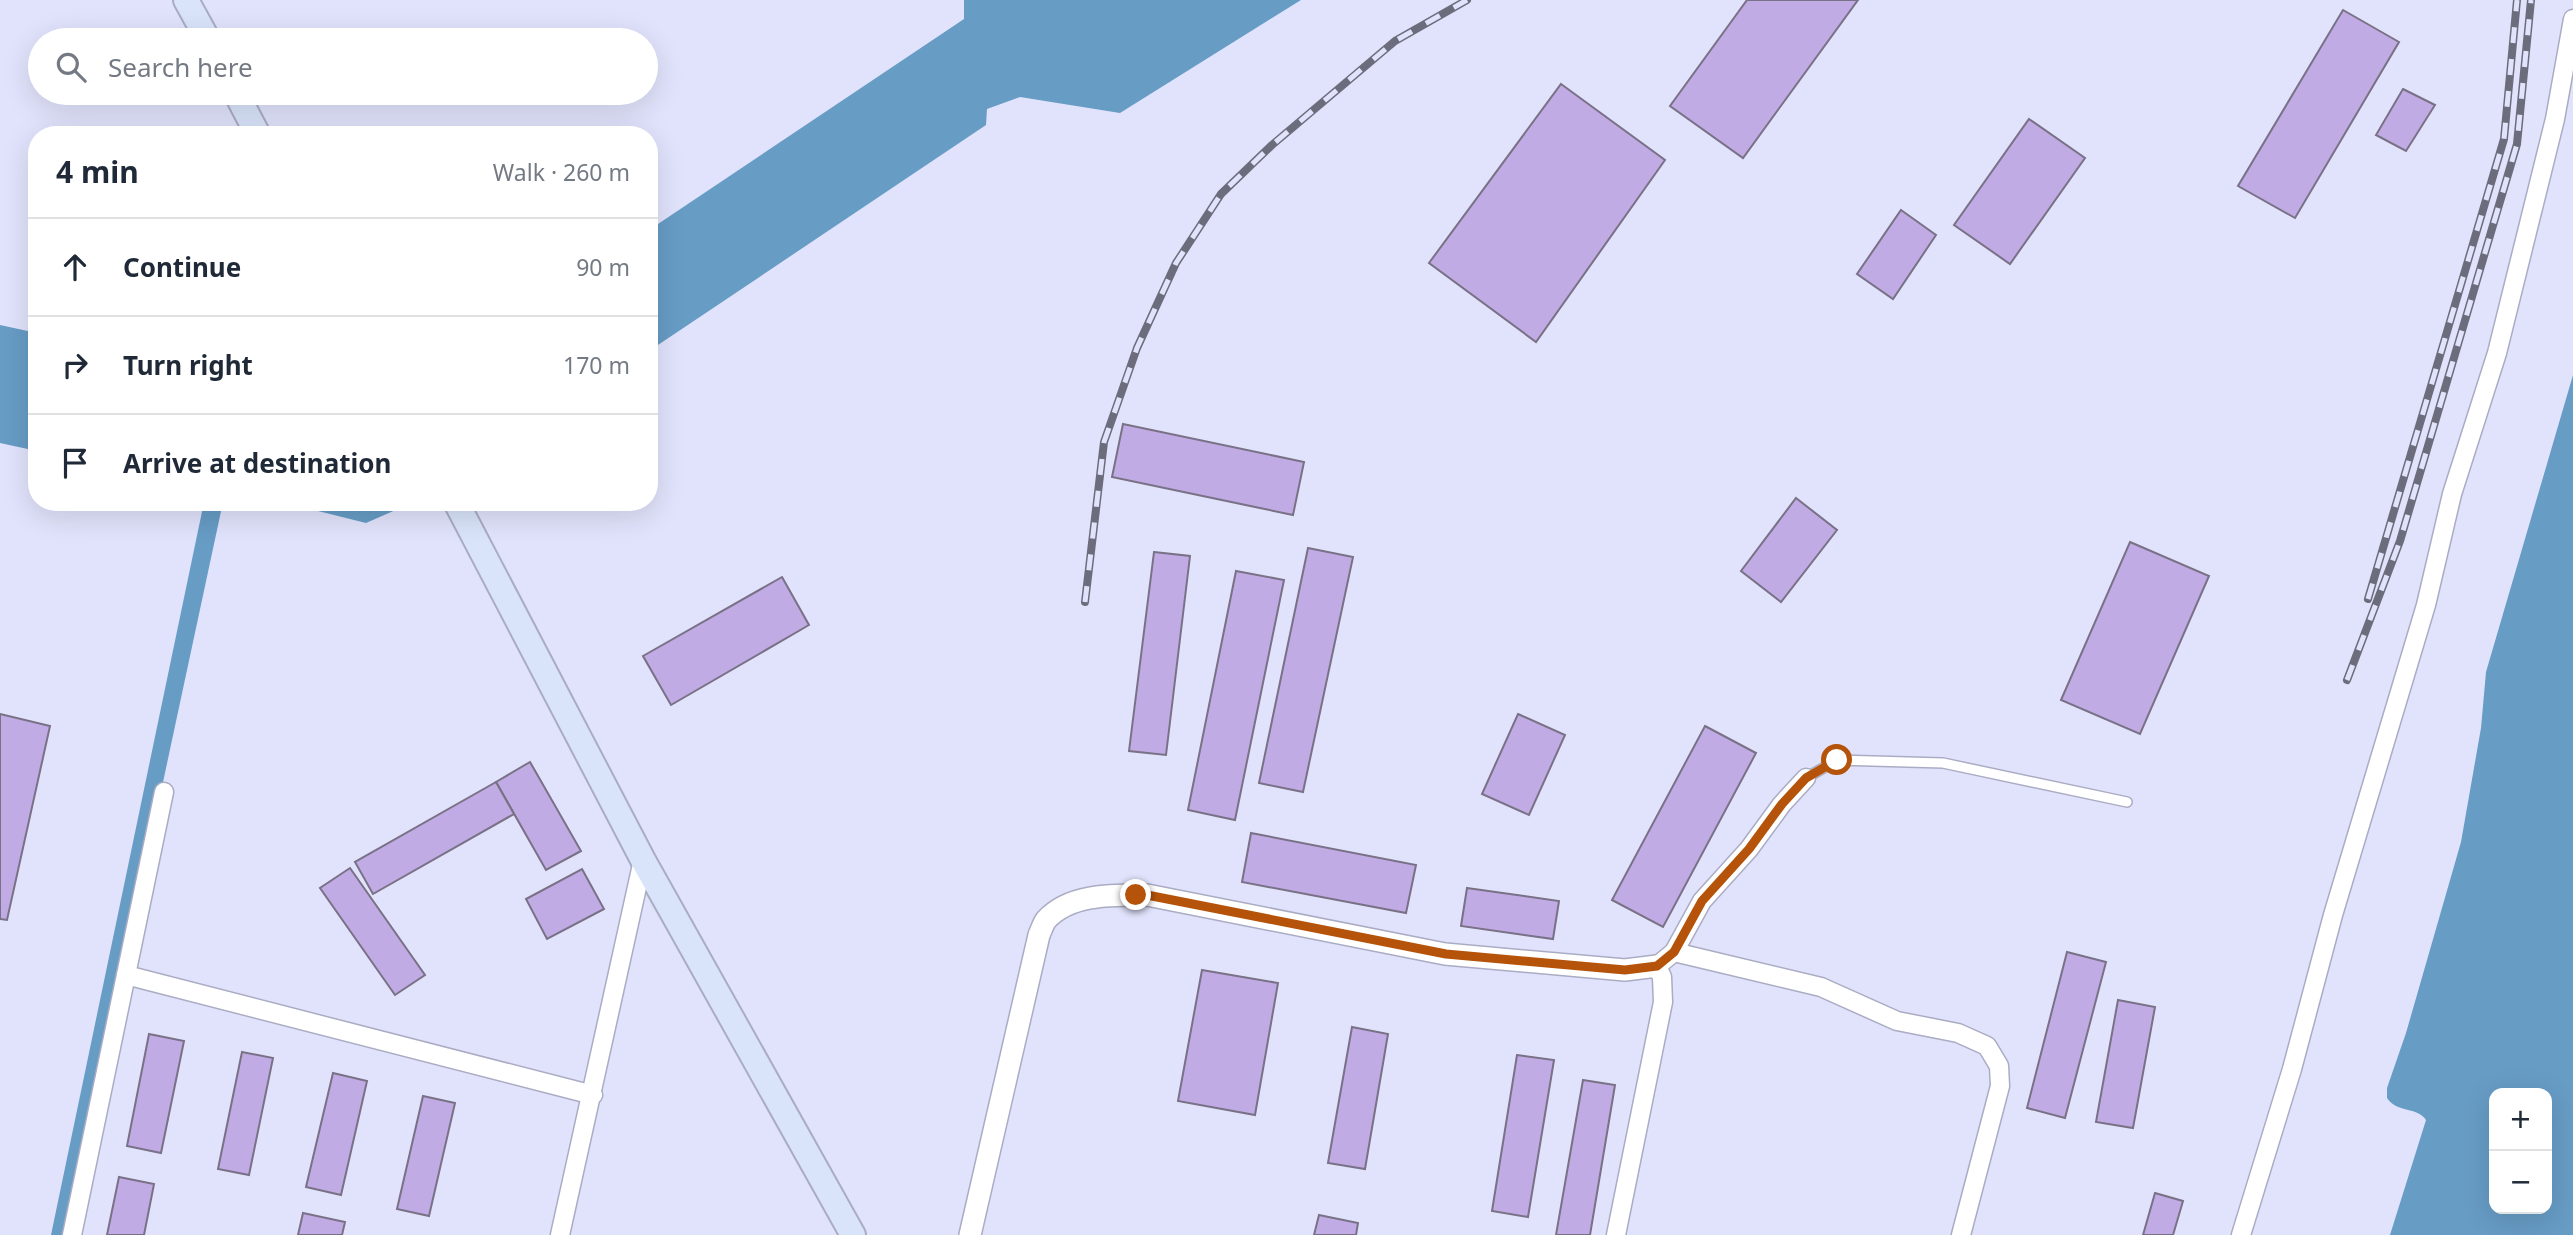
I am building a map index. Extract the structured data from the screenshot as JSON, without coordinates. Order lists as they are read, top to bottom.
{
  "page": {
    "search": "Search here",
    "heading": ["4 min", "Walk · 260 m"],
    "list": [
      ["Continue", "90 m"],
      ["Turn right", "170 m"],
      "Arrive at destination"
    ],
    "map_buttons": ["+", "−"]
  }
}
